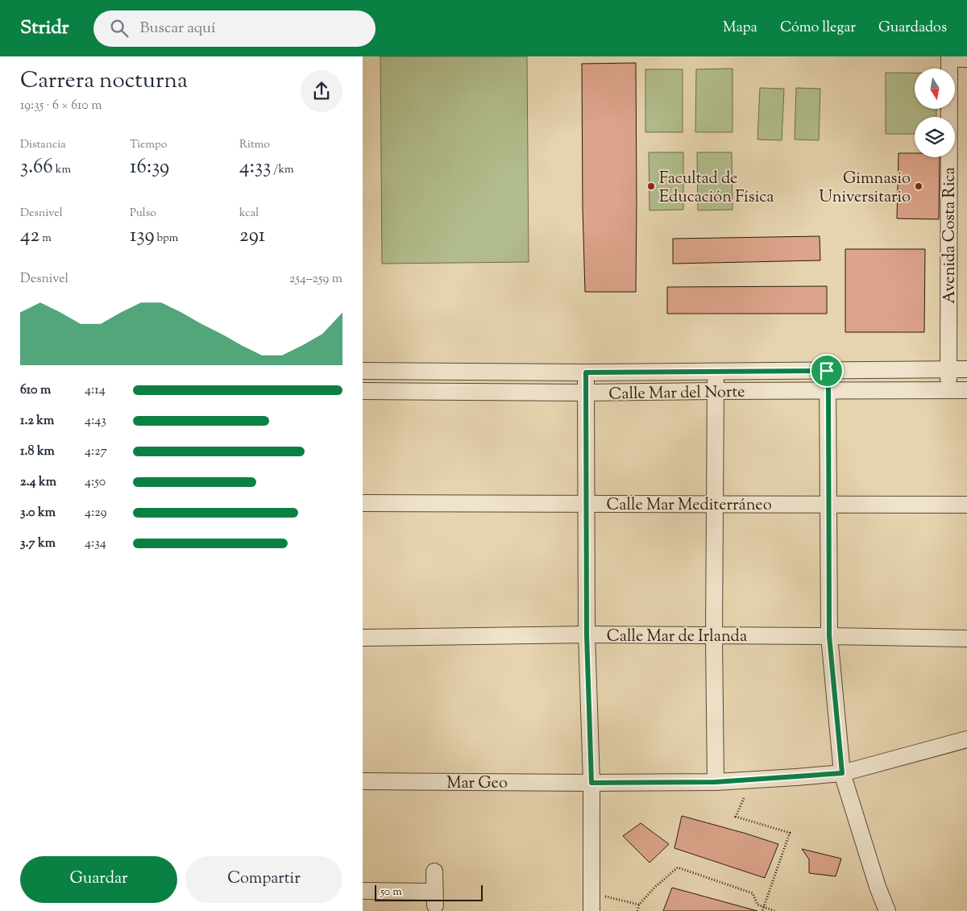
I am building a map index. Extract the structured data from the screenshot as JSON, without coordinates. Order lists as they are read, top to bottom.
{
  "streets": {
    "street": [
      "Avenida Costa Rica",
      "Calle Mar del Norte",
      "Calle Mar Mediterráneo",
      "Calle Mar de Irlanda",
      "Mar Geo"
    ]
  },
  "crossings": [
    ["Avenida Costa Rica", "Calle Mar del Norte"]
  ],
  "places": ["Facultad de Educación Física", "Gimnasio Universitario"],
  "scale_bar": "50 m",
  "north": "bottom",
  "page": {
    "header": "Stridr",
    "search": "Buscar aquí",
    "nav": ["Mapa", "Cómo llegar", "Guardados"],
    "heading": ["Carrera nocturna", "19:35 · 6 × 610 m"],
    "stats": [
      ["Distancia", "3.66 km"],
      ["Tiempo", "16:39"],
      ["Ritmo", "4:33 /km"],
      ["Desnivel", "42 m"],
      ["Pulso", "139 bpm"],
      ["kcal", "291"]
    ],
    "chart": ["Desnivel", "254–259 m"],
    "list": [
      {
        "name": "610 m",
        "note": "4:14"
      },
      {
        "name": "1.2 km",
        "note": "4:43"
      },
      {
        "name": "1.8 km",
        "note": "4:27"
      },
      {
        "name": "2.4 km",
        "note": "4:50"
      },
      {
        "name": "3.0 km",
        "note": "4:29"
      },
      {
        "name": "3.7 km",
        "note": "4:34"
      }
    ],
    "buttons": ["Guardar", "Compartir"],
    "scale": "50 m"
  }
}
